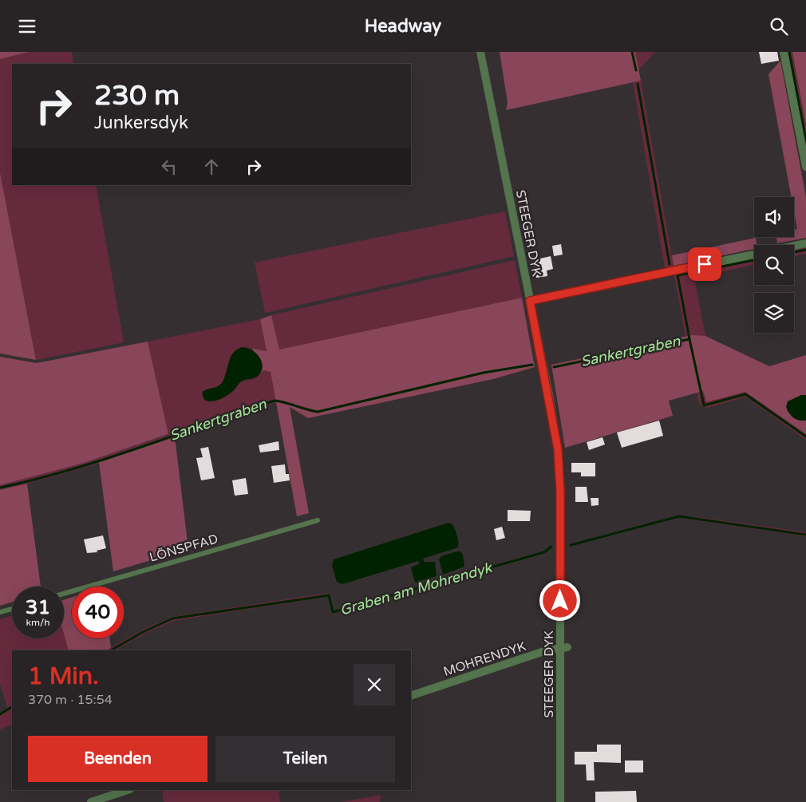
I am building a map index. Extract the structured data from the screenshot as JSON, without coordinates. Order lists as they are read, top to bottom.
{
  "streets": {
    "street": ["STEEGER DYK", "MOHRENDYK"],
    "lane": ["LÖNSPFAD"]
  },
  "crossings": [
    ["STEEGER DYK", "MOHRENDYK"]
  ],
  "water": ["Sankertgraben", "Graben am Mohrendyk"],
  "page": {
    "header": "Headway",
    "turn": ["230 m", "Junkersdyk"],
    "speed": "31 km/h",
    "limit": "40",
    "heading": ["1 Min.", "370 m · 15:54"],
    "buttons": ["Beenden", "Teilen"]
  }
}
